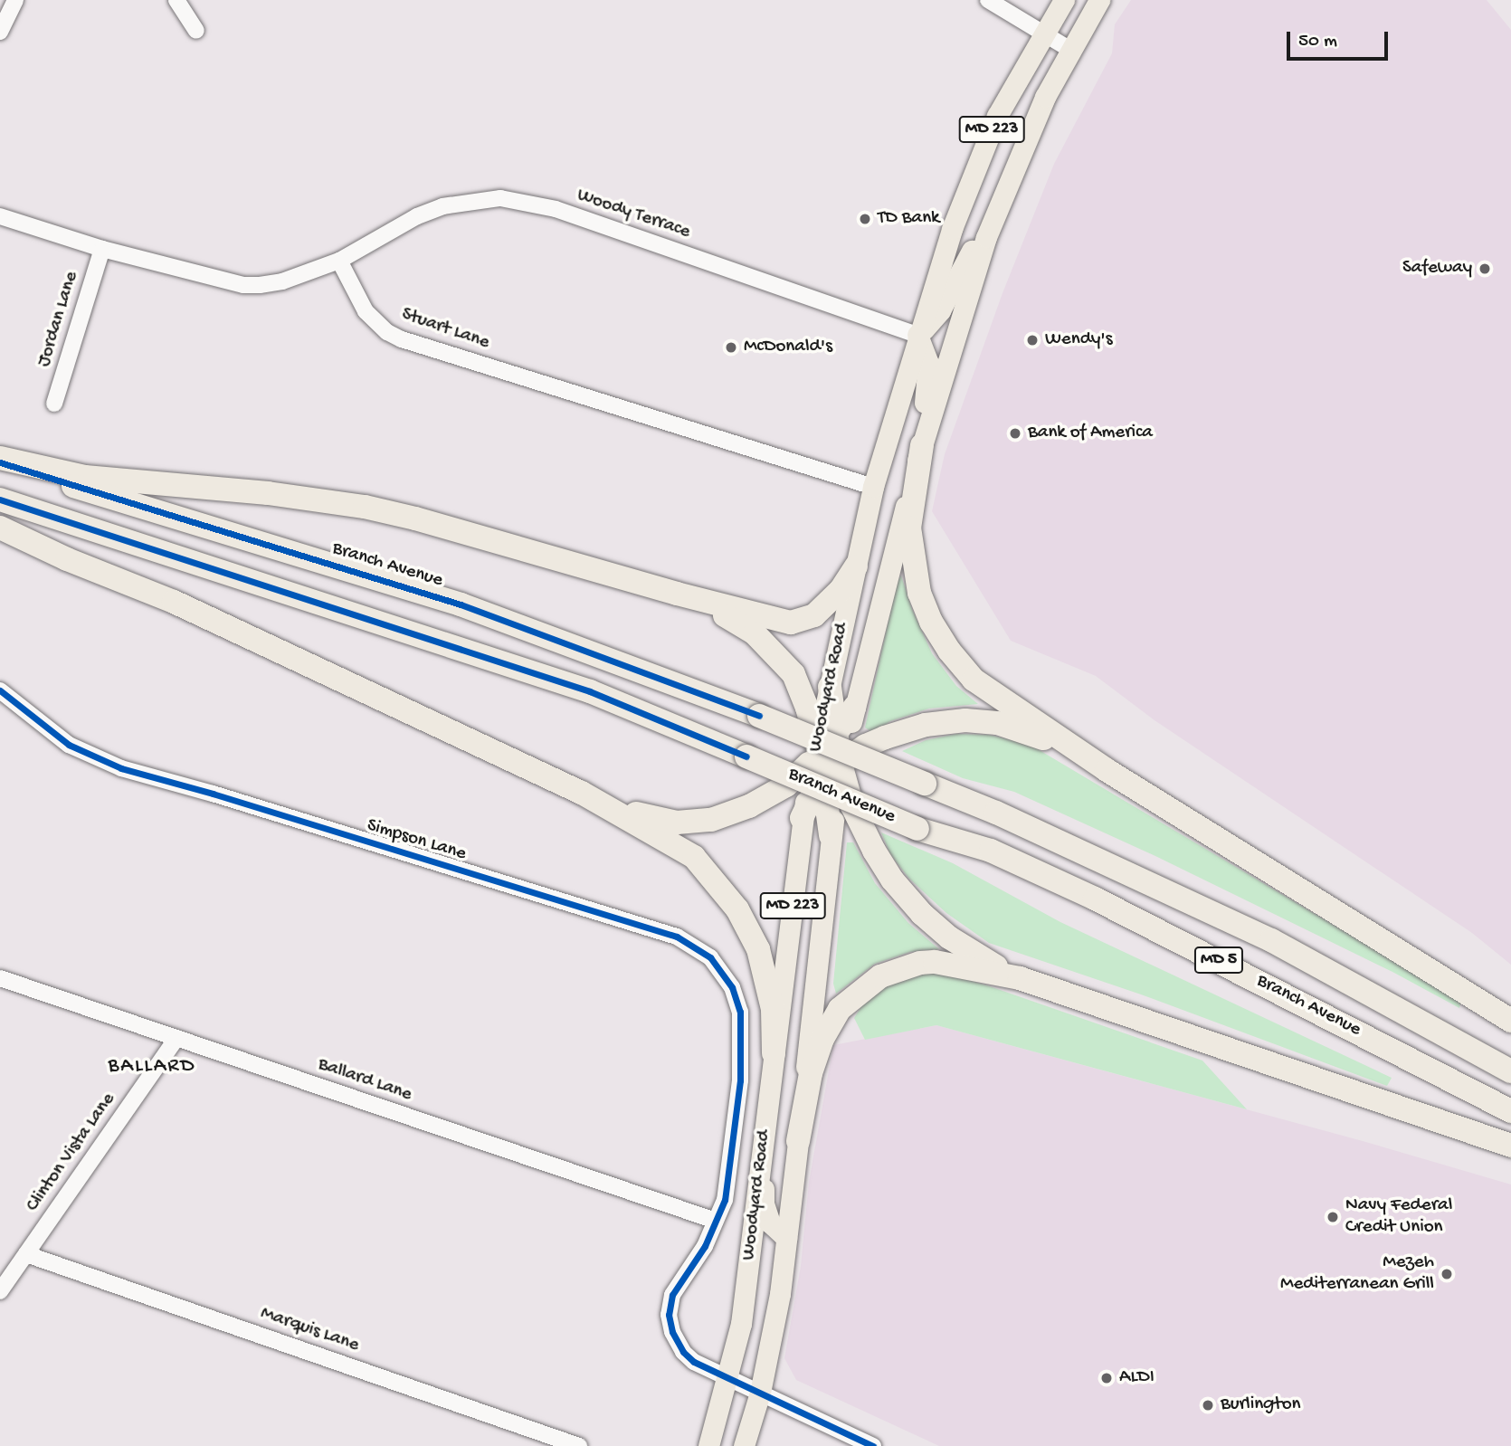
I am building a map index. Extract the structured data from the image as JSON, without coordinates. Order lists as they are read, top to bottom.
{
  "streets": {
    "highway": ["Branch Avenue", "MD 5"],
    "main road": ["MD 223", "Woodyard Road"],
    "street": [
      "Woody Terrace",
      "Jordan Lane",
      "Stuart Lane",
      "Simpson Lane",
      "Ballard Lane",
      "Clinton Vista Lane",
      "Marquis Lane"
    ]
  },
  "crossings": [
    ["Woody Terrace", "Stuart Lane"],
    ["Woody Terrace", "Woodyard Road"],
    ["Stuart Lane", "Woodyard Road"],
    ["Woodyard Road", "Simpson Lane"],
    ["Simpson Lane", "Ballard Lane"],
    ["Ballard Lane", "Clinton Vista Lane"],
    ["Clinton Vista Lane", "Marquis Lane"]
  ],
  "districts": ["BALLARD"],
  "places": [
    "TD Bank",
    "Safeway",
    "Wendy's",
    "McDonald's",
    "Bank of America",
    "Navy Federal Credit Union",
    "Mezeh Mediterranean Grill",
    "ALDI",
    "Burlington"
  ],
  "scale_bar": "50 m"
}
